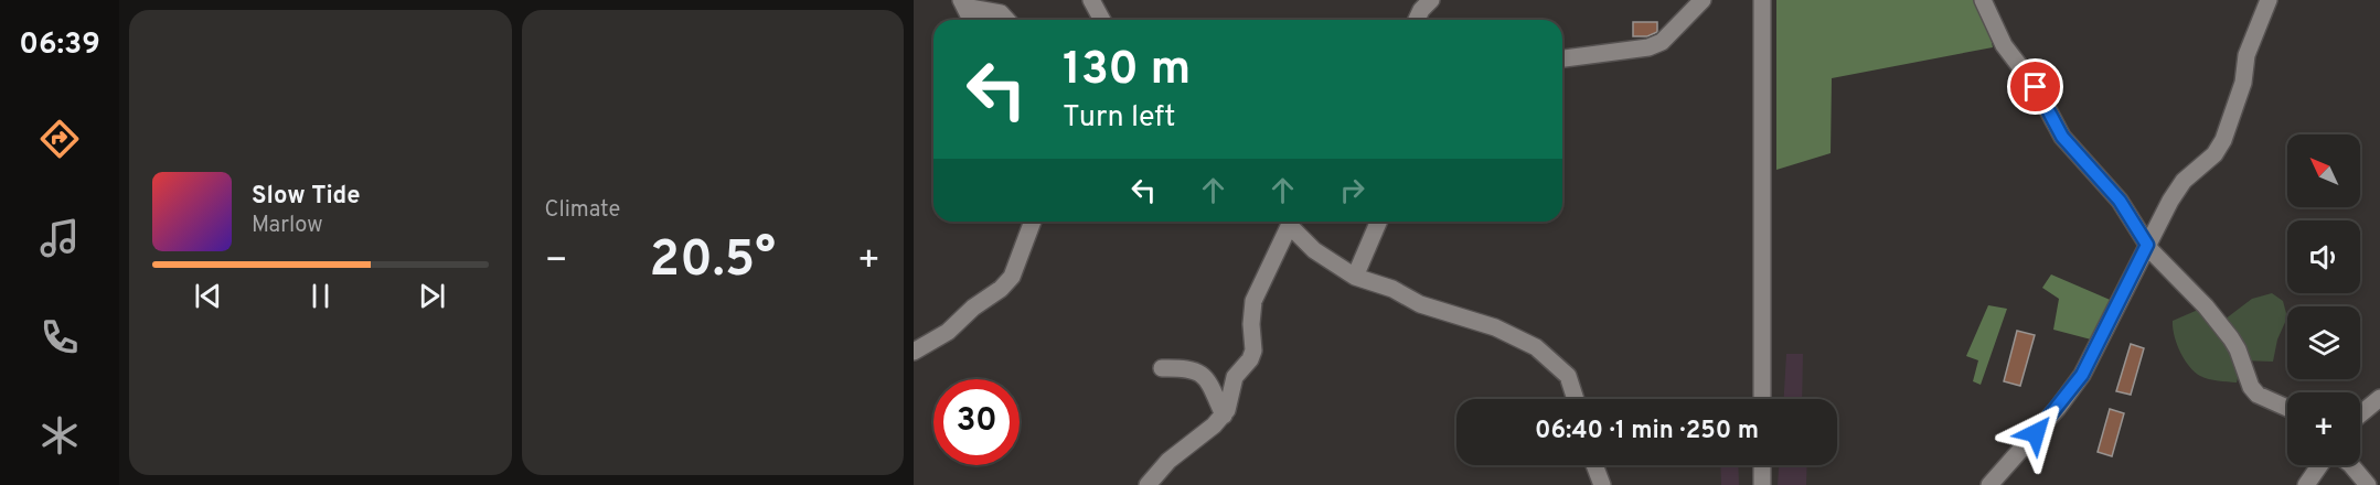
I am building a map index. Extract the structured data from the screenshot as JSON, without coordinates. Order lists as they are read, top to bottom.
{
  "north": "top left",
  "page": {
    "tabs": "06:39",
    "tile": "Climate",
    "turn": ["130 m", "Turn left"],
    "map_buttons": "+",
    "song": ["Slow Tide", "Marlow"],
    "heat": ["−", "20.5°", "+"],
    "limit": "30",
    "trip": "06:40 · 1 min · 250 m"
  }
}
